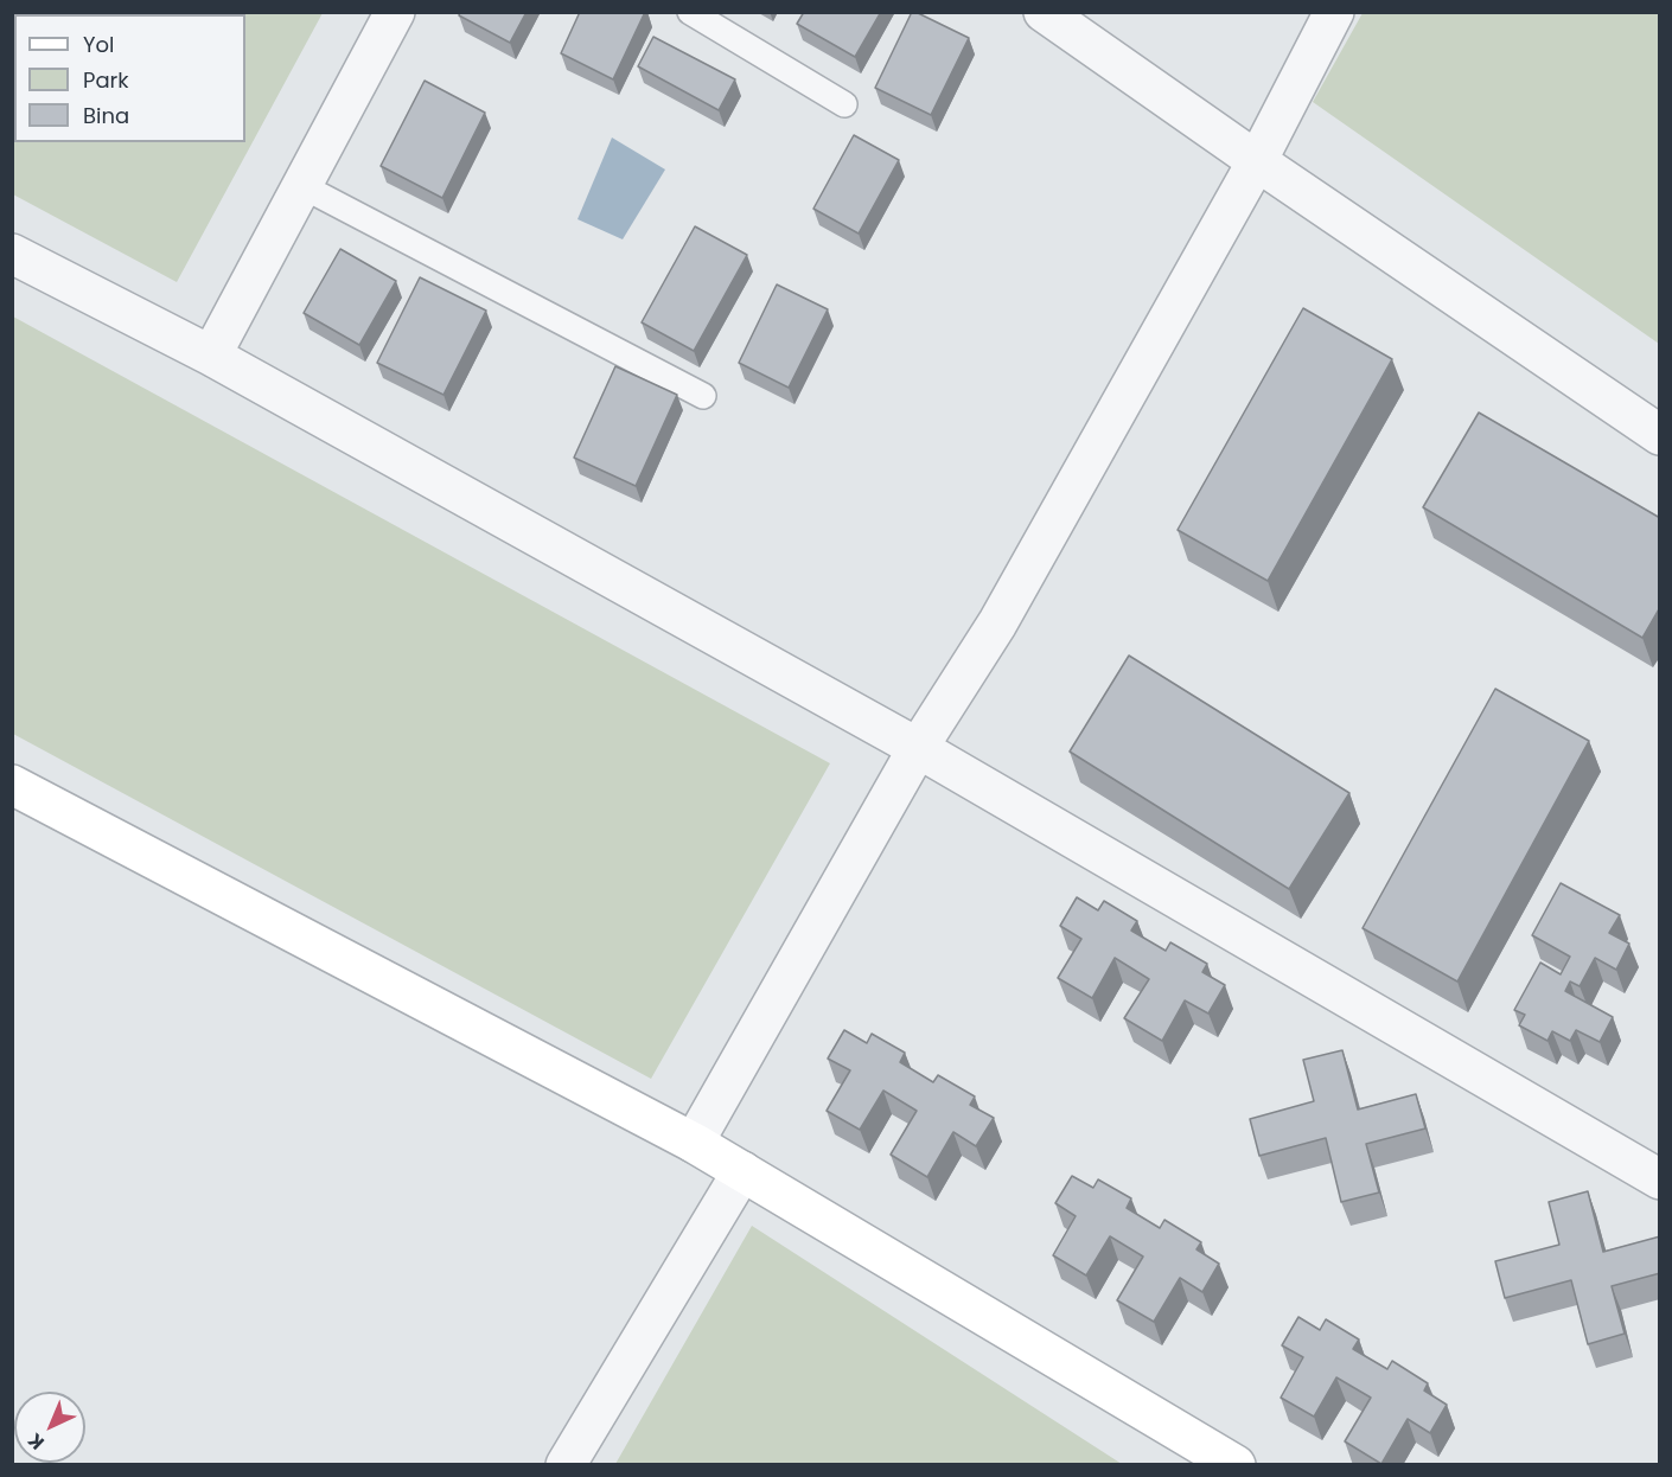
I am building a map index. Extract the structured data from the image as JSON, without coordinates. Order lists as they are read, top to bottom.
{
  "legend": ["Yol", "Park", "Bina"],
  "north": "bottom left"
}
